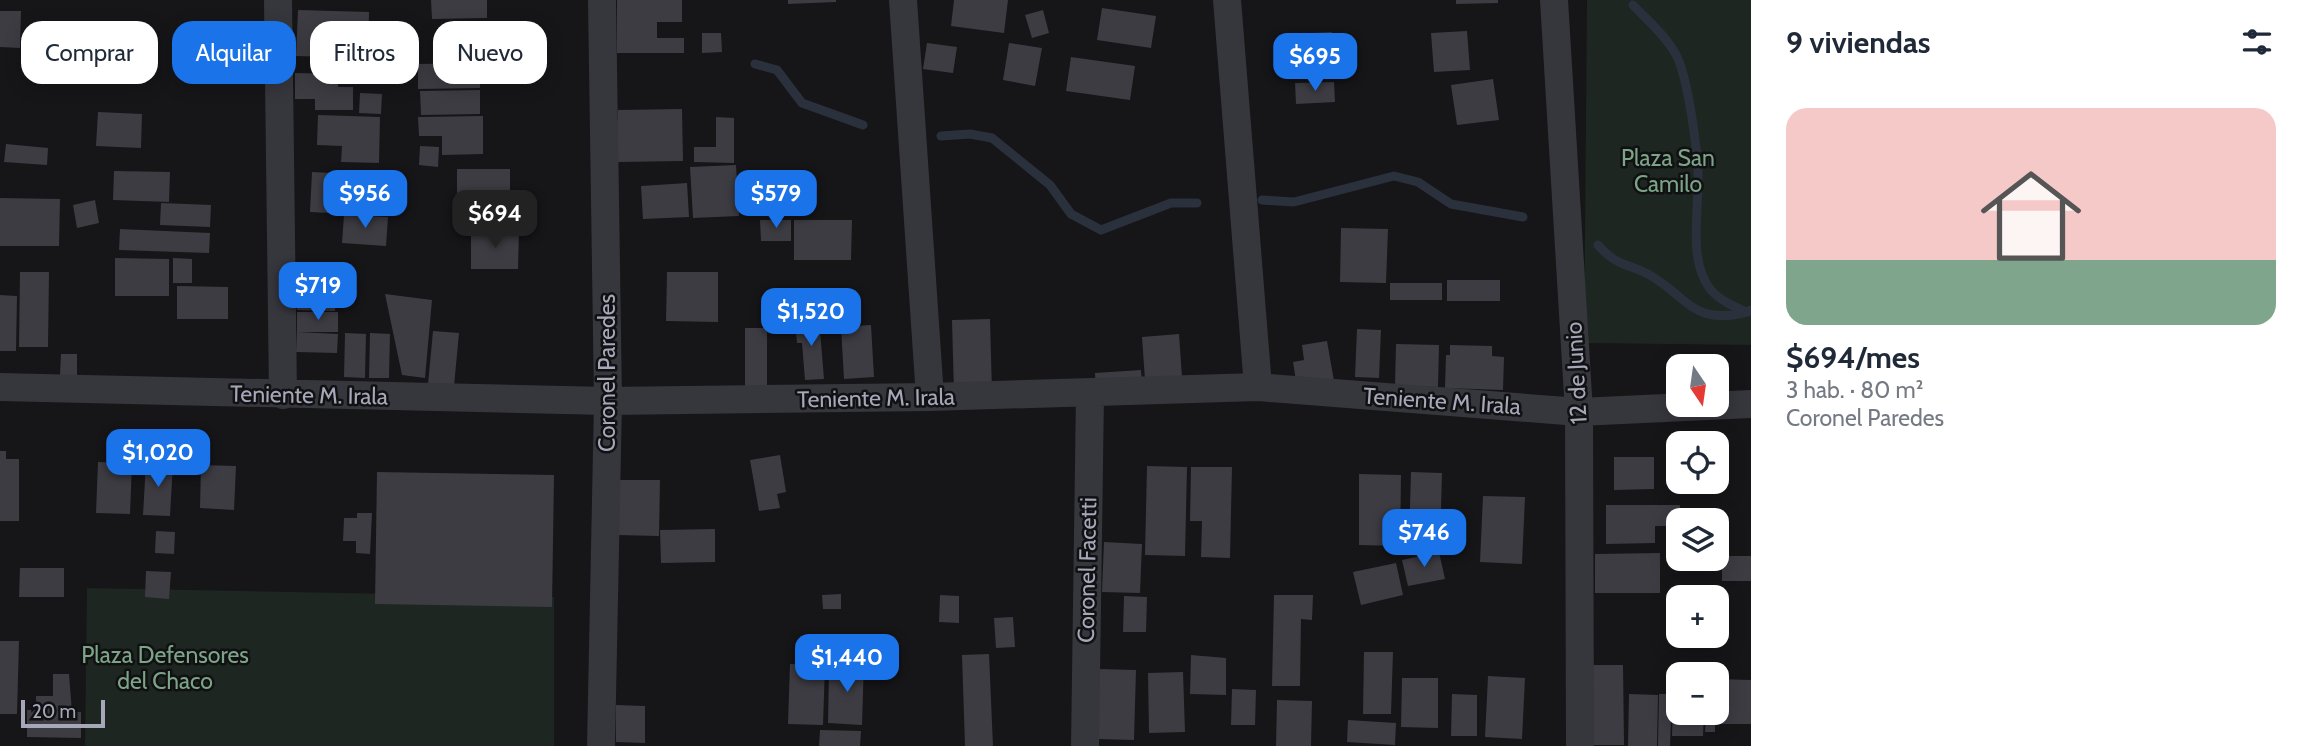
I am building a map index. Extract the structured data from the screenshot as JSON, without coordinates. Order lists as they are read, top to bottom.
{
  "streets": {
    "street": [
      "Coronel Paredes",
      "12 de Junio",
      "Teniente M. Irala",
      "Coronel Facetti"
    ]
  },
  "crossings": [
    ["Coronel Paredes", "Teniente M. Irala"],
    ["12 de Junio", "Teniente M. Irala"],
    ["Teniente M. Irala", "Coronel Facetti"]
  ],
  "parks": ["Plaza San Camilo", "Plaza Defensores del Chaco"],
  "scale_bar": "20 m",
  "north": "bottom",
  "page": {
    "heading": "9 viviendas",
    "chip": [
      "Comprar",
      "Alquilar",
      "Filtros",
      "Nuevo"
    ],
    "price": [
      "$695",
      "$956",
      "$579",
      "$694",
      "$719",
      "$1,520",
      "$1,020",
      "$746",
      "$1,440"
    ],
    "list": [
      {
        "name": "$694/mes",
        "note": "3 hab. · 80 m² · Coronel Paredes"
      }
    ],
    "map_buttons": ["+", "−"],
    "scale": "20 m"
  }
}
